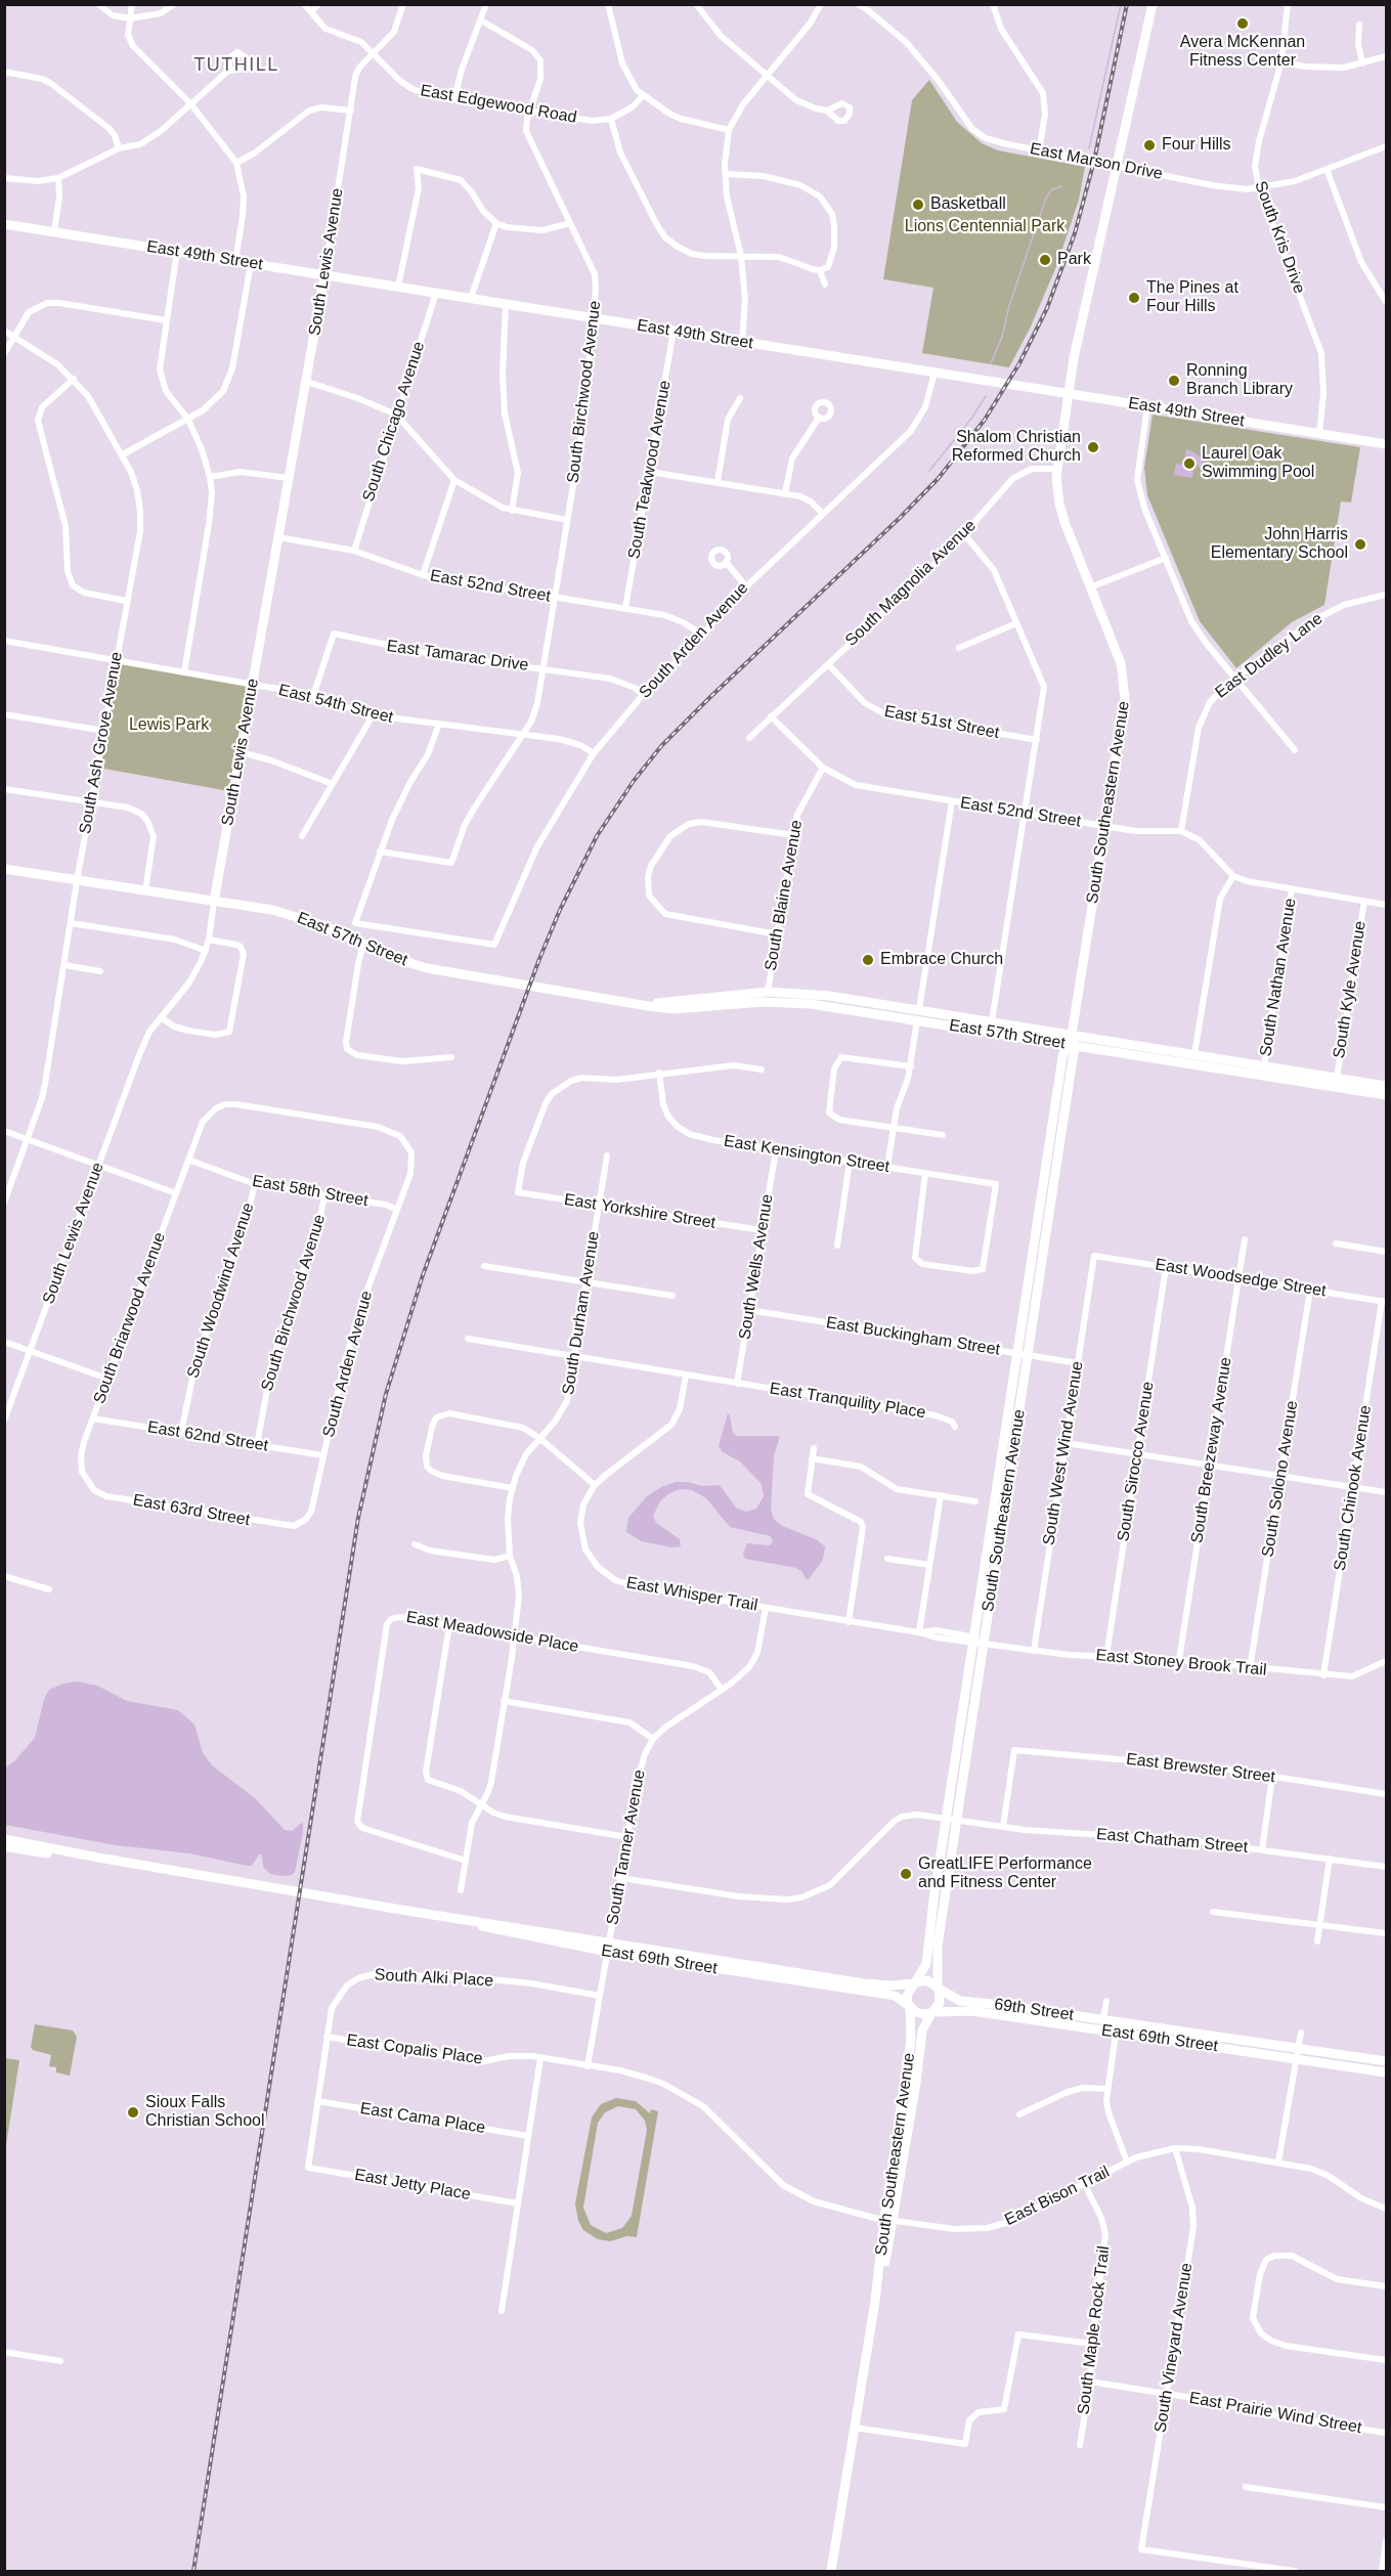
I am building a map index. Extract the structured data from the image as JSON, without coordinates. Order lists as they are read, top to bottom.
{
  "streets": {
    "main road": [
      "East 49th Street",
      "South Lewis Avenue",
      "South Southeastern Avenue",
      "East 57th Street",
      "East 69th Street",
      "69th Street"
    ],
    "street": [
      "East Edgewood Road",
      "East Marson Drive",
      "South Kris Drive",
      "South Birchwood Avenue",
      "South Chicago Avenue",
      "South Teakwood Avenue",
      "South Magnolia Avenue",
      "East 52nd Street",
      "South Arden Avenue",
      "East Tamarac Drive",
      "East Dudley Lane",
      "East 54th Street",
      "East 51st Street",
      "South Ash Grove Avenue",
      "South Blaine Avenue",
      "South Nathan Avenue",
      "South Kyle Avenue",
      "East Kensington Street",
      "East 58th Street",
      "East Yorkshire Street",
      "South Wells Avenue",
      "East Woodsedge Street",
      "South Woodwind Avenue",
      "South Durham Avenue",
      "South Briarwood Avenue",
      "East Buckingham Street",
      "East Tranquility Place",
      "East 62nd Street",
      "South Breezeway Avenue",
      "South West Wind Avenue",
      "South Sirocco Avenue",
      "South Solono Avenue",
      "South Chinook Avenue",
      "East 63rd Street",
      "East Whisper Trail",
      "East Meadowside Place",
      "East Stoney Brook Trail",
      "East Brewster Street",
      "East Chatham Street",
      "South Tanner Avenue",
      "South Alki Place",
      "East Copalis Place",
      "East Cama Place",
      "East Jetty Place",
      "East Bison Trail",
      "South Maple Rock Trail",
      "South Vineyard Avenue",
      "East Prairie Wind Street"
    ]
  },
  "crossings": [
    ["East Edgewood Road", "South Lewis Avenue"],
    ["East Edgewood Road", "South Birchwood Avenue"],
    ["East Marson Drive", "South Kris Drive"],
    ["East Marson Drive", "South Southeastern Avenue"],
    ["South Kris Drive", "East 49th Street"],
    ["East 49th Street", "South Lewis Avenue"],
    ["East 49th Street", "South Birchwood Avenue"],
    ["East 49th Street", "South Chicago Avenue"],
    ["East 49th Street", "South Teakwood Avenue"],
    ["East 49th Street", "South Arden Avenue"],
    ["East 49th Street", "South Southeastern Avenue"],
    ["South Lewis Avenue", "East 52nd Street"],
    ["South Lewis Avenue", "East 54th Street"],
    ["South Lewis Avenue", "East 57th Street"],
    ["South Birchwood Avenue", "East 52nd Street"],
    ["South Birchwood Avenue", "East Tamarac Drive"],
    ["South Birchwood Avenue", "East 54th Street"],
    ["South Birchwood Avenue", "East 57th Street"],
    ["South Birchwood Avenue", "East 58th Street"],
    ["South Birchwood Avenue", "East 62nd Street"],
    ["South Chicago Avenue", "East 52nd Street"],
    ["South Teakwood Avenue", "East 52nd Street"],
    ["South Magnolia Avenue", "East 52nd Street"],
    ["South Magnolia Avenue", "East 51st Street"],
    ["South Magnolia Avenue", "South Southeastern Avenue"],
    ["East 52nd Street", "South Arden Avenue"],
    ["East 52nd Street", "East Dudley Lane"],
    ["East 52nd Street", "South Southeastern Avenue"],
    ["East 52nd Street", "South Blaine Avenue"],
    ["South Arden Avenue", "East Tamarac Drive"],
    ["South Arden Avenue", "East 54th Street"],
    ["South Arden Avenue", "East 57th Street"],
    ["South Arden Avenue", "East 58th Street"],
    ["South Arden Avenue", "South Briarwood Avenue"],
    ["South Arden Avenue", "East 62nd Street"],
    ["South Arden Avenue", "East 63rd Street"],
    ["East Tamarac Drive", "East 54th Street"],
    ["East 54th Street", "South Ash Grove Avenue"],
    ["South Ash Grove Avenue", "East 57th Street"],
    ["South Southeastern Avenue", "East 57th Street"],
    ["South Southeastern Avenue", "East Buckingham Street"],
    ["South Southeastern Avenue", "East Whisper Trail"],
    ["South Southeastern Avenue", "East Stoney Brook Trail"],
    ["South Southeastern Avenue", "East Chatham Street"],
    ["South Southeastern Avenue", "East 69th Street"],
    ["South Southeastern Avenue", "69th Street"],
    ["South Southeastern Avenue", "East Bison Trail"],
    ["South Blaine Avenue", "East 57th Street"],
    ["East 57th Street", "South Nathan Avenue"],
    ["East 57th Street", "South Kyle Avenue"],
    ["East Kensington Street", "East Yorkshire Street"],
    ["East Kensington Street", "South Wells Avenue"],
    ["East 58th Street", "South Woodwind Avenue"],
    ["East 58th Street", "South Briarwood Avenue"],
    ["East Yorkshire Street", "South Wells Avenue"],
    ["East Yorkshire Street", "South Durham Avenue"],
    ["South Wells Avenue", "East Buckingham Street"],
    ["South Wells Avenue", "East Tranquility Place"],
    ["East Woodsedge Street", "South Breezeway Avenue"],
    ["East Woodsedge Street", "South West Wind Avenue"],
    ["East Woodsedge Street", "South Sirocco Avenue"],
    ["East Woodsedge Street", "South Solono Avenue"],
    ["East Woodsedge Street", "South Chinook Avenue"],
    ["South Woodwind Avenue", "East 62nd Street"],
    ["South Durham Avenue", "East Tranquility Place"],
    ["South Durham Avenue", "East Meadowside Place"],
    ["South Briarwood Avenue", "East 62nd Street"],
    ["South Briarwood Avenue", "East 63rd Street"],
    ["East Buckingham Street", "South West Wind Avenue"],
    ["East Tranquility Place", "East Whisper Trail"],
    ["South Breezeway Avenue", "East Stoney Brook Trail"],
    ["South West Wind Avenue", "East Stoney Brook Trail"],
    ["South Sirocco Avenue", "East Stoney Brook Trail"],
    ["South Solono Avenue", "East Stoney Brook Trail"],
    ["South Chinook Avenue", "East Stoney Brook Trail"],
    ["East Whisper Trail", "East Stoney Brook Trail"],
    ["East Whisper Trail", "South Tanner Avenue"],
    ["East Meadowside Place", "South Tanner Avenue"],
    ["East Brewster Street", "East Chatham Street"],
    ["East Chatham Street", "South Tanner Avenue"],
    ["South Tanner Avenue", "East 69th Street"],
    ["South Tanner Avenue", "South Alki Place"],
    ["South Tanner Avenue", "East Bison Trail"],
    ["East 69th Street", "69th Street"],
    ["South Alki Place", "East Copalis Place"],
    ["South Alki Place", "East Cama Place"],
    ["South Alki Place", "East Jetty Place"],
    ["East Copalis Place", "East Bison Trail"],
    ["East Bison Trail", "South Maple Rock Trail"],
    ["East Bison Trail", "South Vineyard Avenue"],
    ["South Maple Rock Trail", "East Prairie Wind Street"],
    ["South Vineyard Avenue", "East Prairie Wind Street"]
  ],
  "districts": ["TUTHILL"],
  "parks": ["Lions Centennial Park", "Lewis Park"],
  "places": [
    "Avera McKennan Fitness Center",
    "Four Hills",
    "Basketball",
    "Park",
    "The Pines at Four Hills",
    "Ronning Branch Library",
    "Shalom Christian Reformed Church",
    "Laurel Oak Swimming Pool",
    "John Harris Elementary School",
    "Embrace Church",
    "GreatLIFE Performance and Fitness Center",
    "Sioux Falls Christian School"
  ]
}
